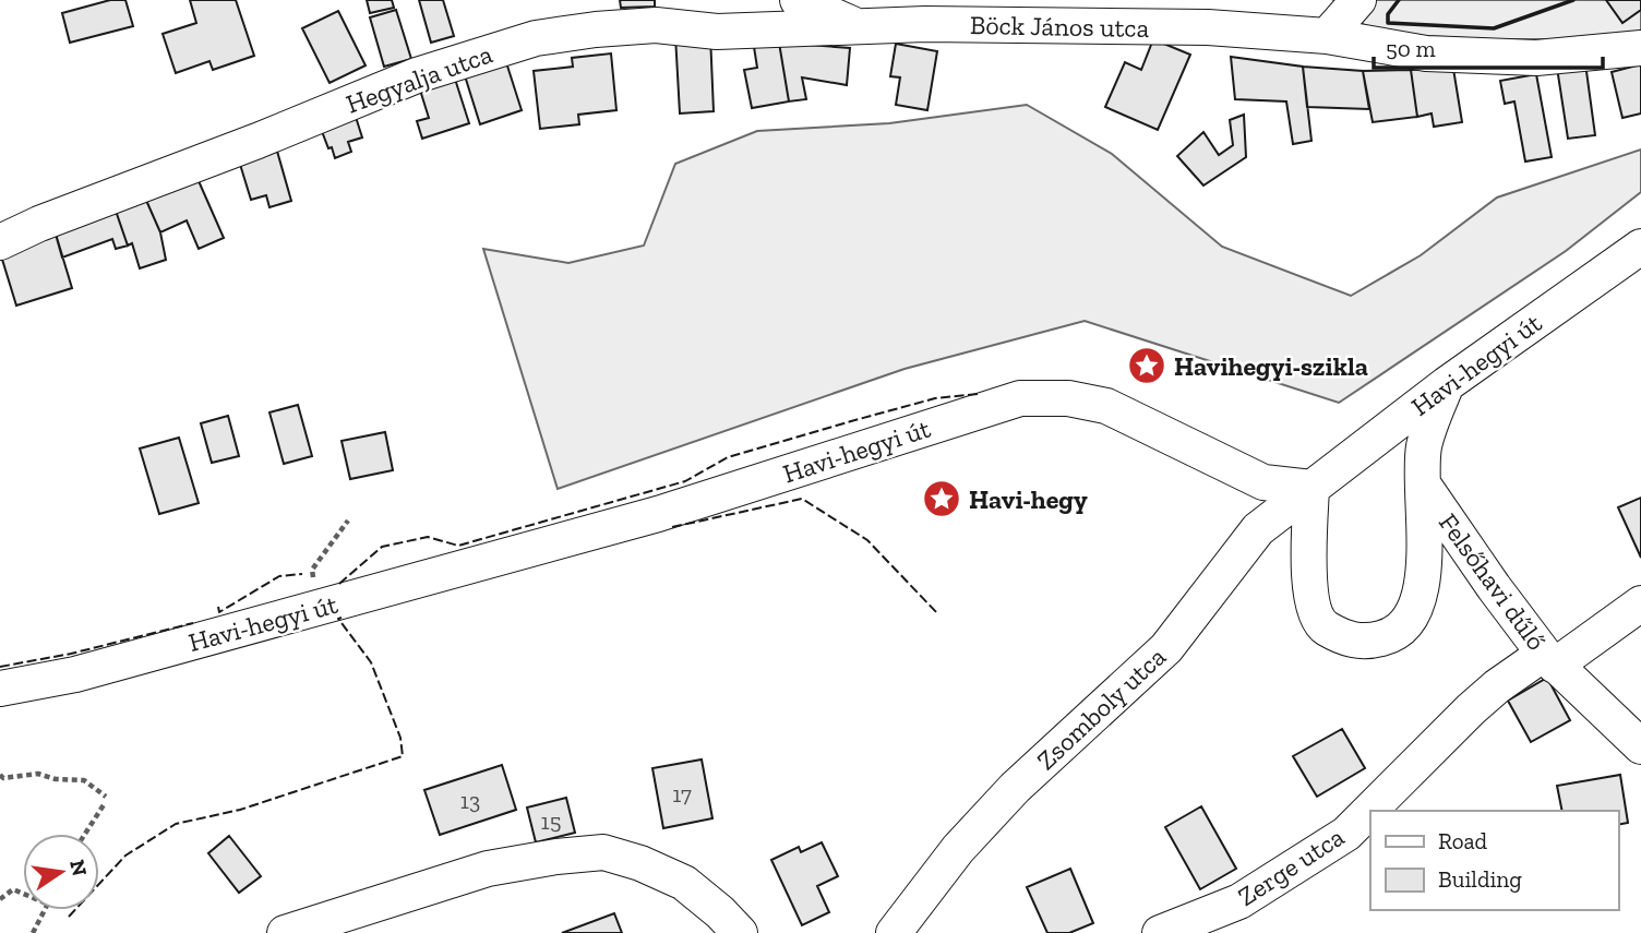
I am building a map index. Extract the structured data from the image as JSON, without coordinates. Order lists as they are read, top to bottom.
{
  "streets": {
    "street": [
      "Böck János utca",
      "Hegyalja utca",
      "Havi-hegyi út",
      "Felsőhavi dűlő",
      "Zsomboly utca",
      "Zerge utca"
    ]
  },
  "crossings": [
    ["Böck János utca", "Hegyalja utca"],
    ["Havi-hegyi út", "Felsőhavi dűlő"],
    ["Havi-hegyi út", "Zsomboly utca"],
    ["Felsőhavi dűlő", "Zerge utca"]
  ],
  "places": {
    "place": ["Havihegyi-szikla", "Havi-hegy"]
  },
  "house_numbers": ["17", "13", "15"],
  "legend": ["Road", "Building"],
  "scale_bar": "50 m",
  "north": "right"
}
